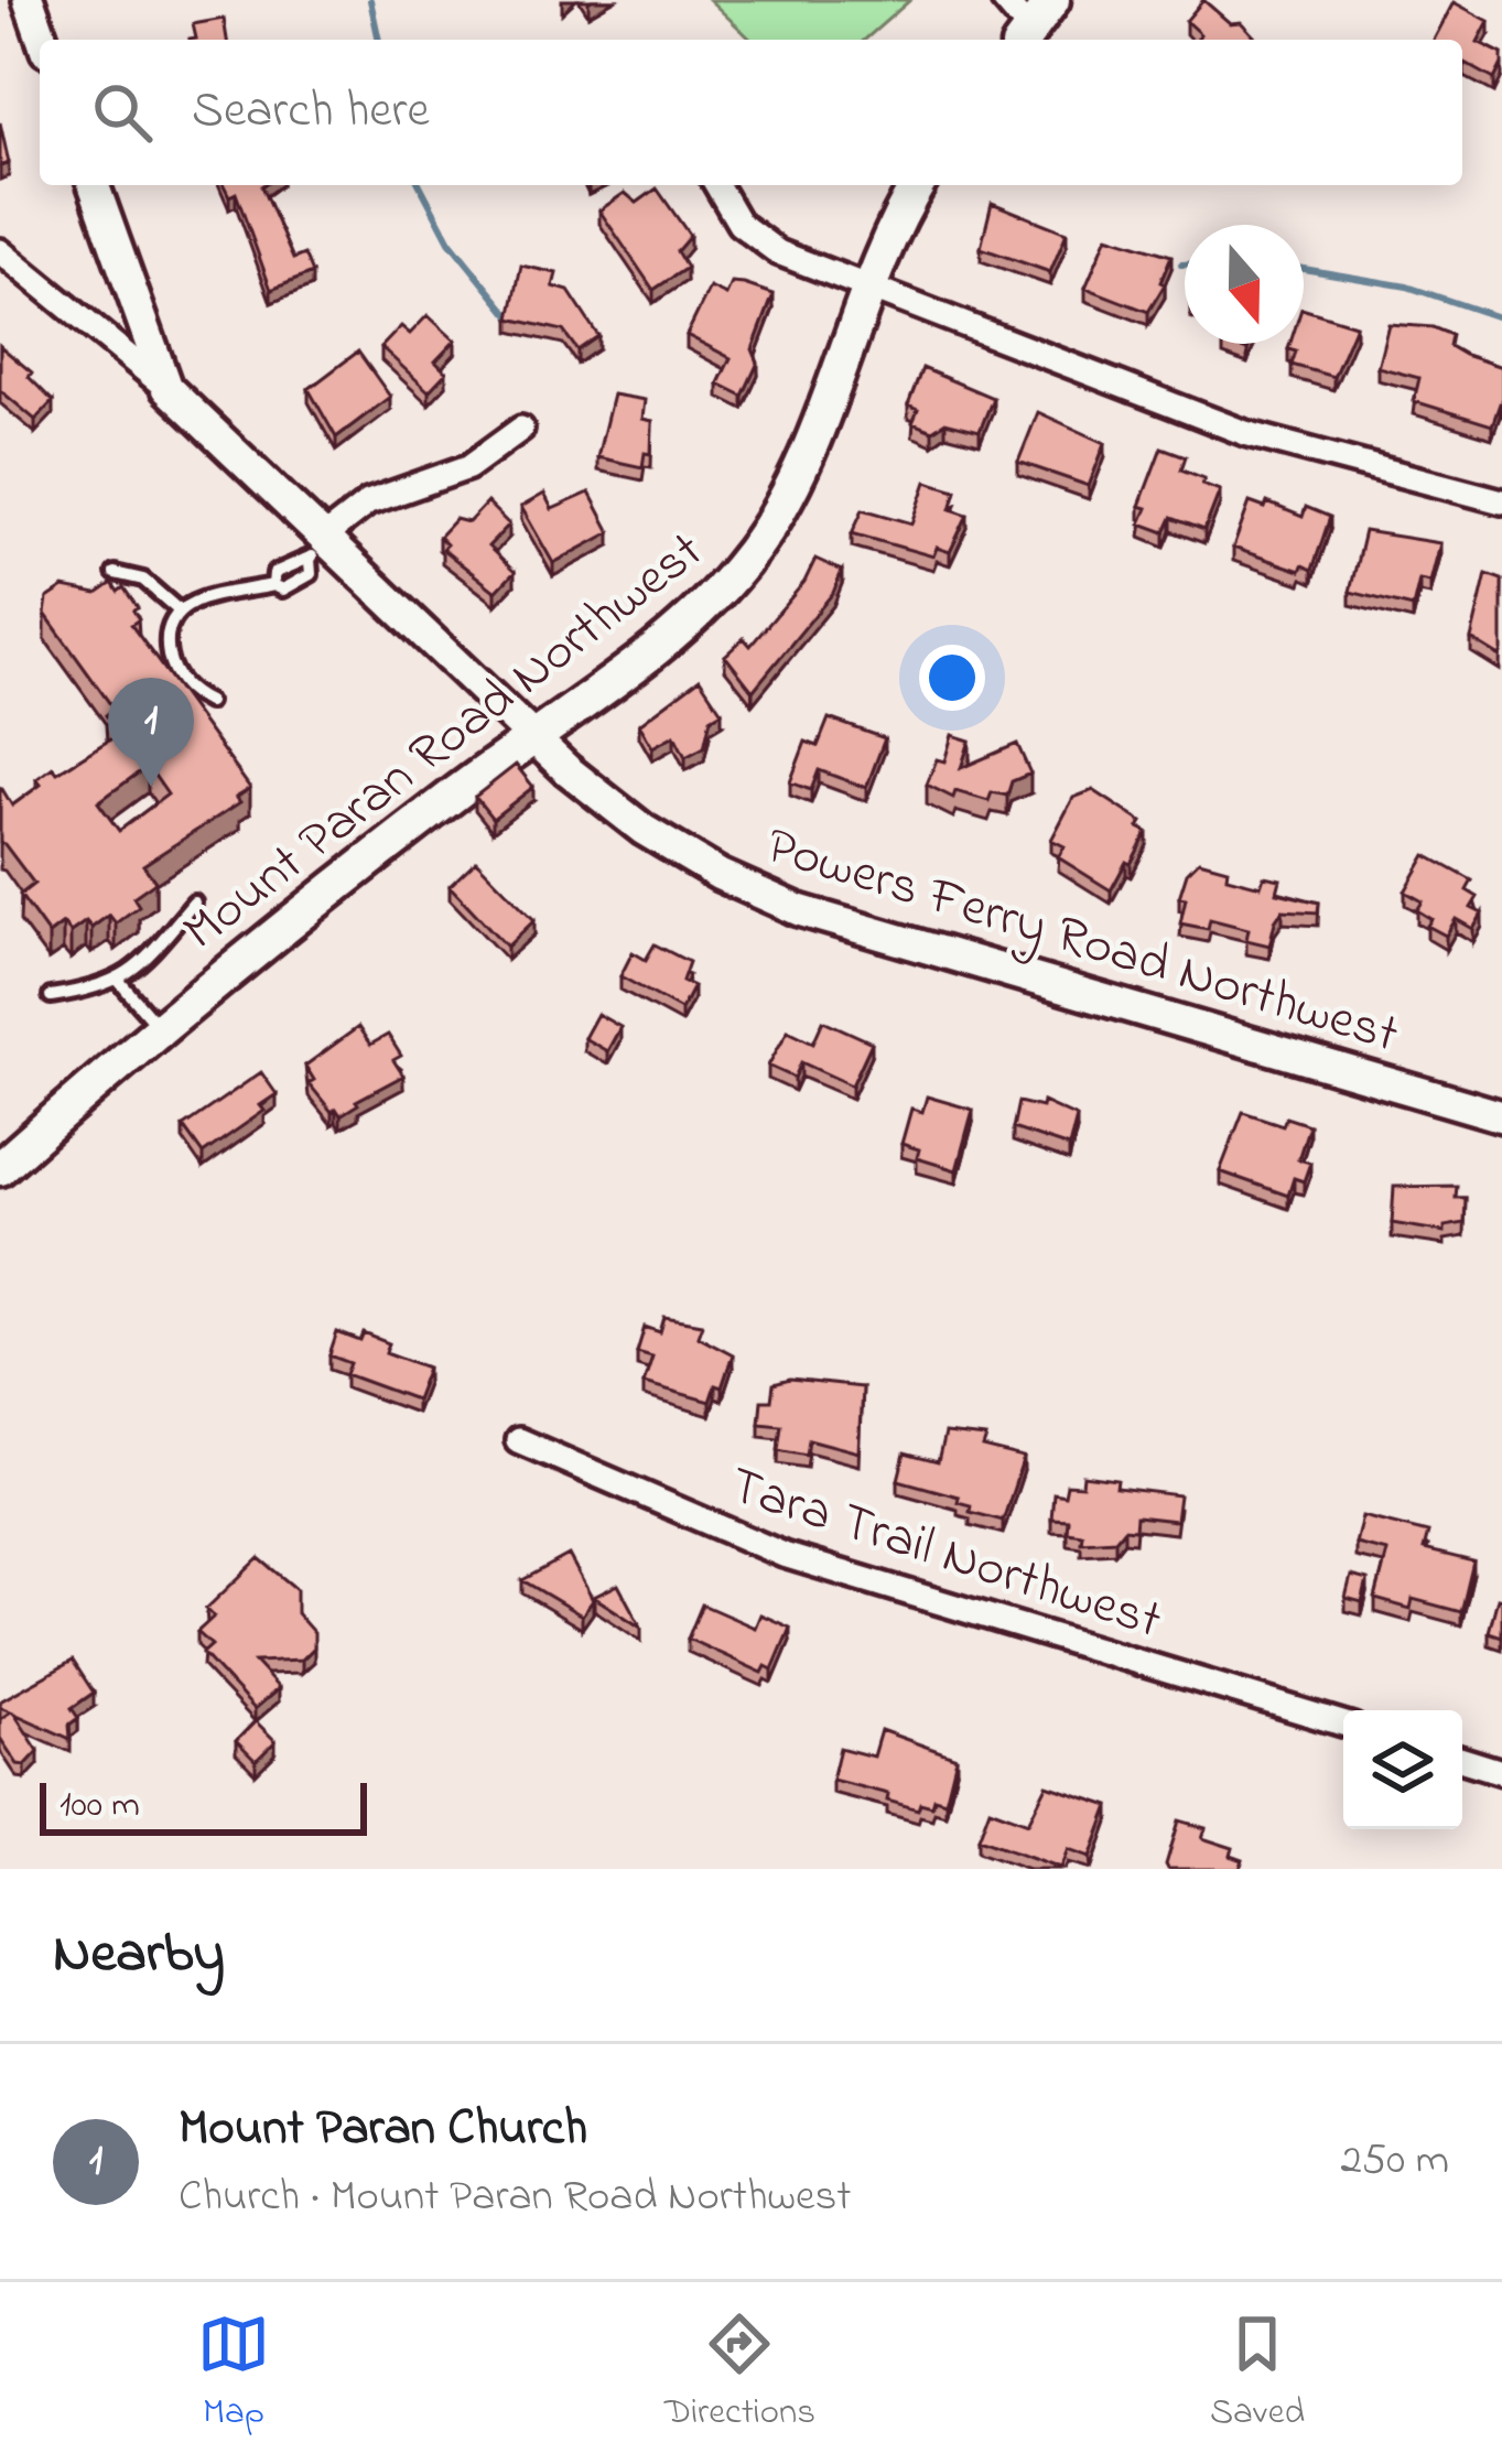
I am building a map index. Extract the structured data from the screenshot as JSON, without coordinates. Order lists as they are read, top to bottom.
{
  "streets": {
    "main road": ["Mount Paran Road Northwest"],
    "street": ["Powers Ferry Road Northwest", "Tara Trail Northwest"]
  },
  "crossings": [
    ["Mount Paran Road Northwest", "Powers Ferry Road Northwest"]
  ],
  "scale_bar": "100 m",
  "north": "bottom",
  "page": {
    "search": "Search here",
    "pins": "1",
    "scale": "100 m",
    "heading": "Nearby",
    "list": [
      {
        "mark": "1",
        "name": "Mount Paran Church",
        "note": "Church · Mount Paran Road Northwest",
        "value": "250 m"
      }
    ],
    "nav": ["Map", "Directions", "Saved"]
  }
}
